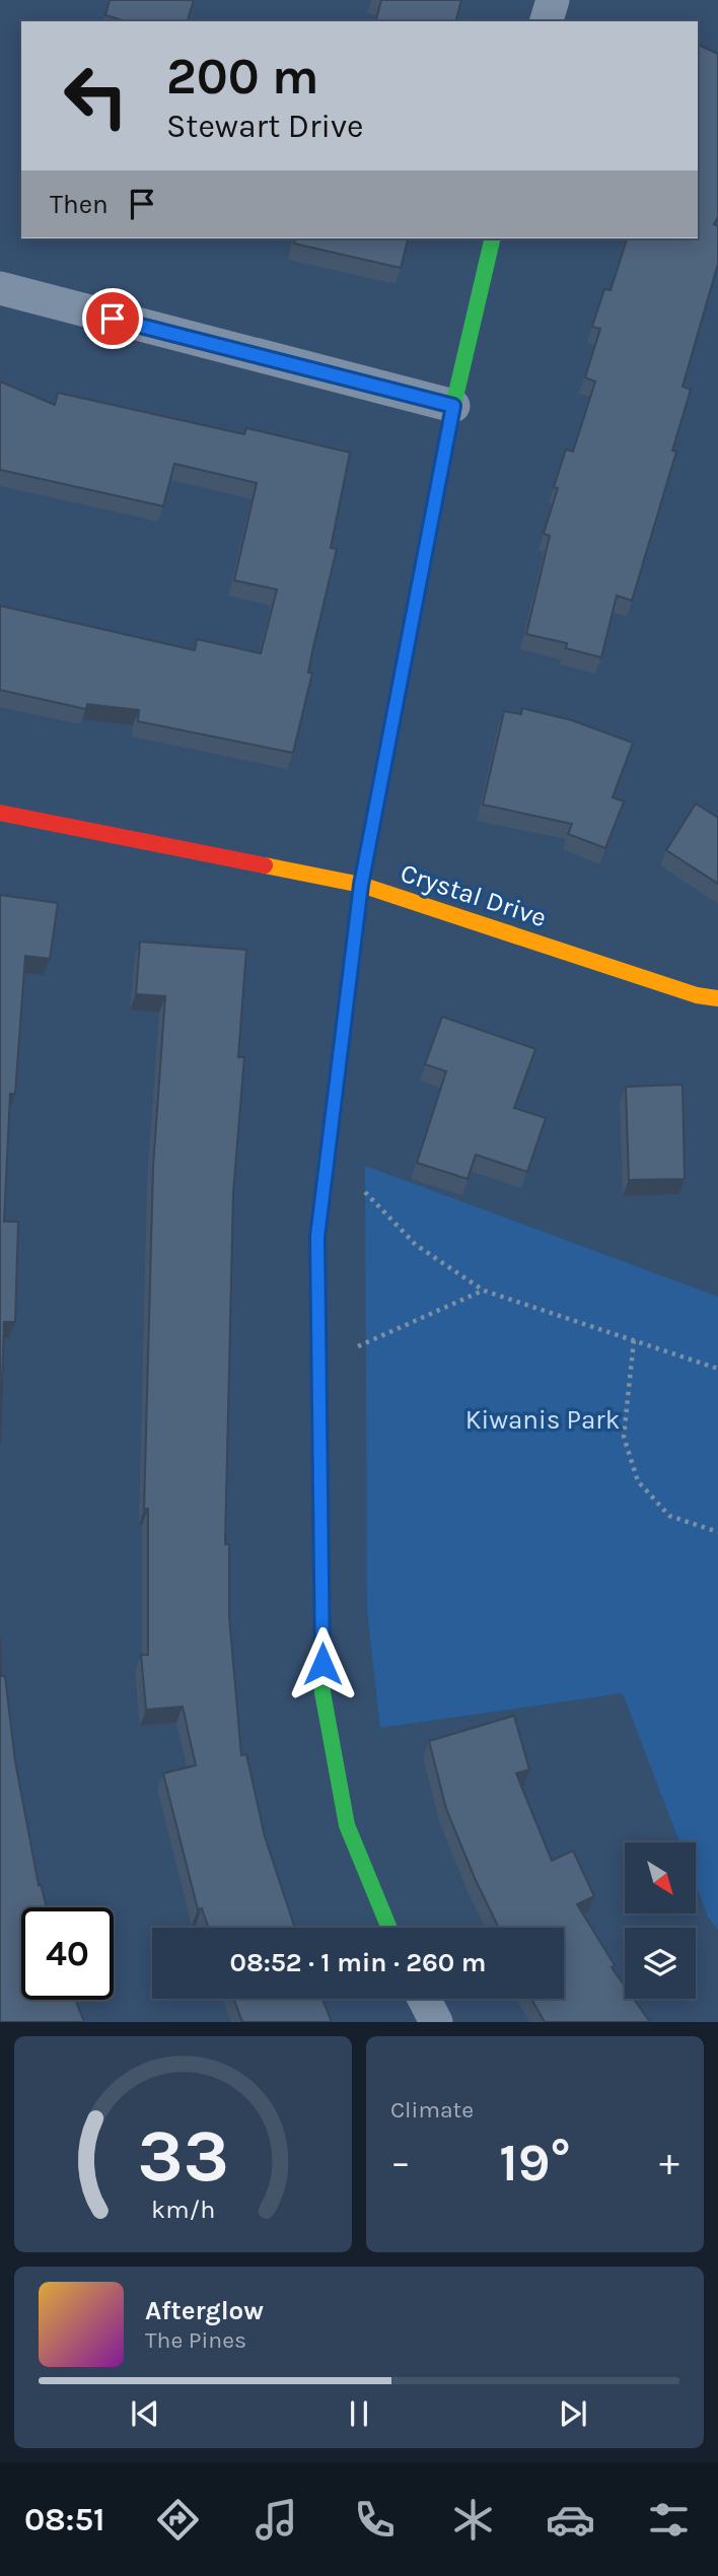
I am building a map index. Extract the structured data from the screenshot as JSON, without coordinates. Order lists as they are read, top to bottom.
{
  "streets": {
    "street": ["Crystal Drive"]
  },
  "parks": ["Kiwanis Park"],
  "north": "bottom right",
  "page": {
    "turn": ["200 m", "Stewart Drive"],
    "then": "Then",
    "limit": "40",
    "trip": "08:52 · 1 min · 260 m",
    "tile": "Climate",
    "heat": ["−", "19°", "+"],
    "song": ["Afterglow", "The Pines"],
    "tabs": "08:51",
    "gauge": ["33", "km/h"]
  }
}
